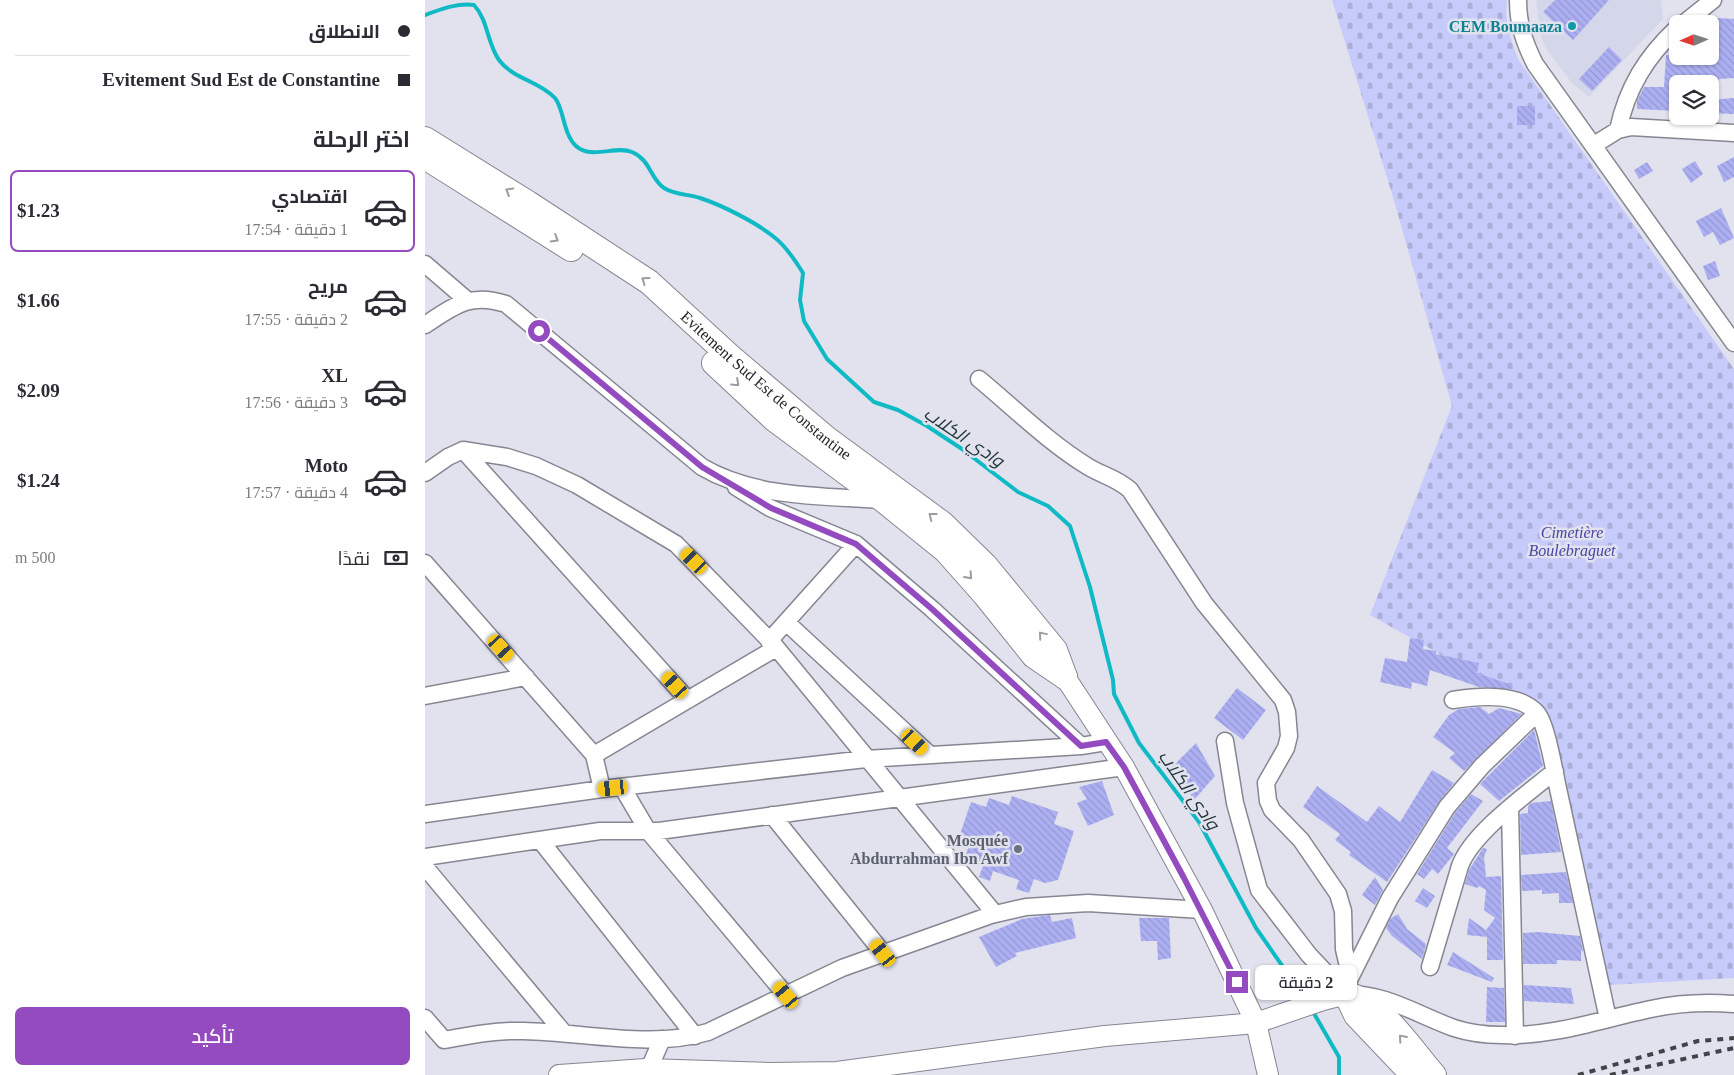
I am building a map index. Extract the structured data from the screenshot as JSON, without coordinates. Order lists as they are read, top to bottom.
{
  "streets": {
    "highway": ["Evitement Sud Est de Constantine"]
  },
  "water": ["وادي الكلاب"],
  "parks": ["Cimetière Boulebraguet"],
  "places": ["CEM Boumaaza", "Mosquée Abdurrahman Ibn Awf"],
  "north": "left",
  "page": {
    "banner": ["الانطلاق", "Evitement Sud Est de Constantine"],
    "heading": "اختر الرحلة",
    "list": [
      {
        "name": "اقتصادي",
        "note": "1 دقيقة · 17:54",
        "value": "$1.23"
      },
      {
        "name": "مريح",
        "note": "2 دقيقة · 17:55",
        "value": "$1.66"
      },
      {
        "name": "XL",
        "note": "3 دقيقة · 17:56",
        "value": "$2.09"
      },
      {
        "name": "Moto",
        "note": "4 دقيقة · 17:57",
        "value": "$1.24"
      }
    ],
    "pay": ["نقدًا", "500 m"],
    "bubble": "2 دقيقة",
    "buttons": "تأكيد"
  }
}
